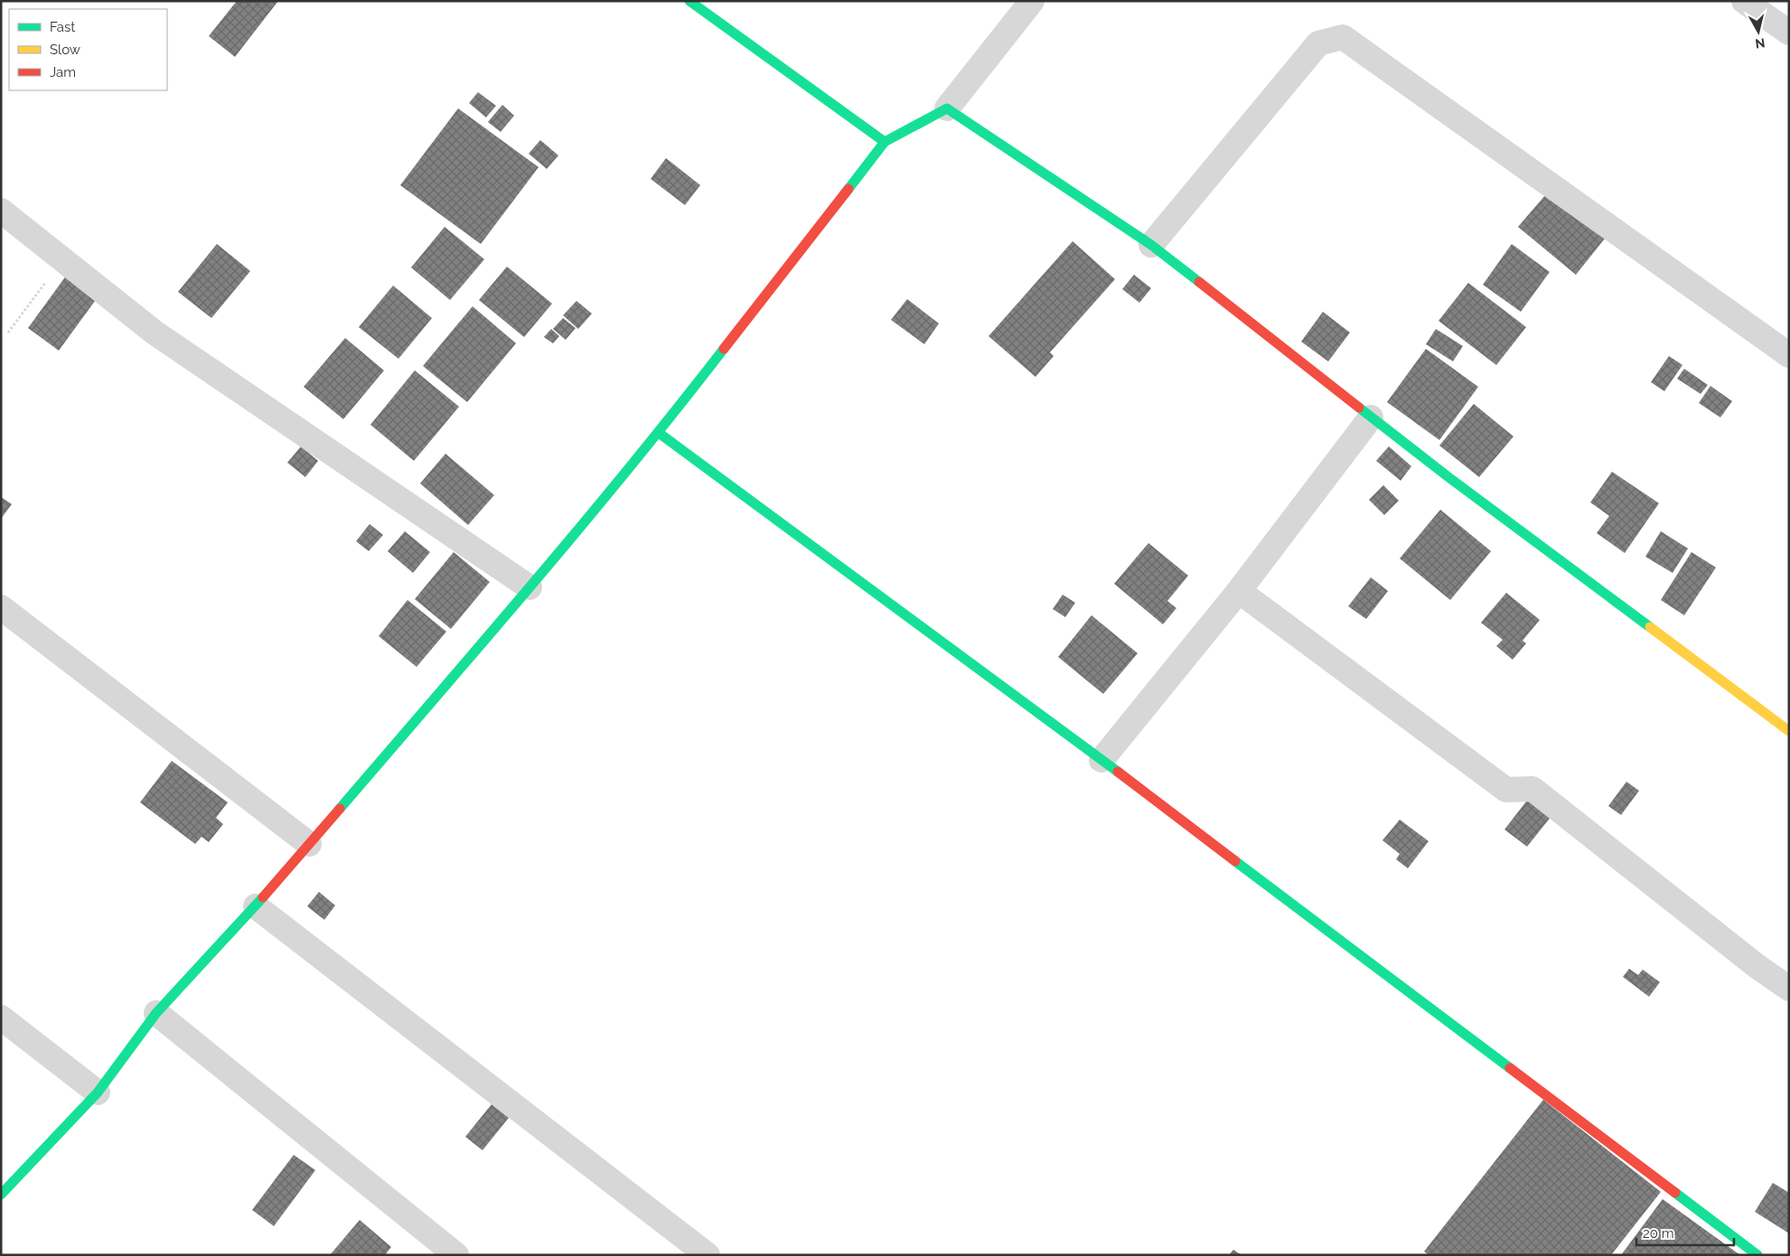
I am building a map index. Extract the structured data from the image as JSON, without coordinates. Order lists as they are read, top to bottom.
{
  "legend": ["Fast", "Slow", "Jam"],
  "scale_bar": "20 m",
  "north": "bottom"
}
